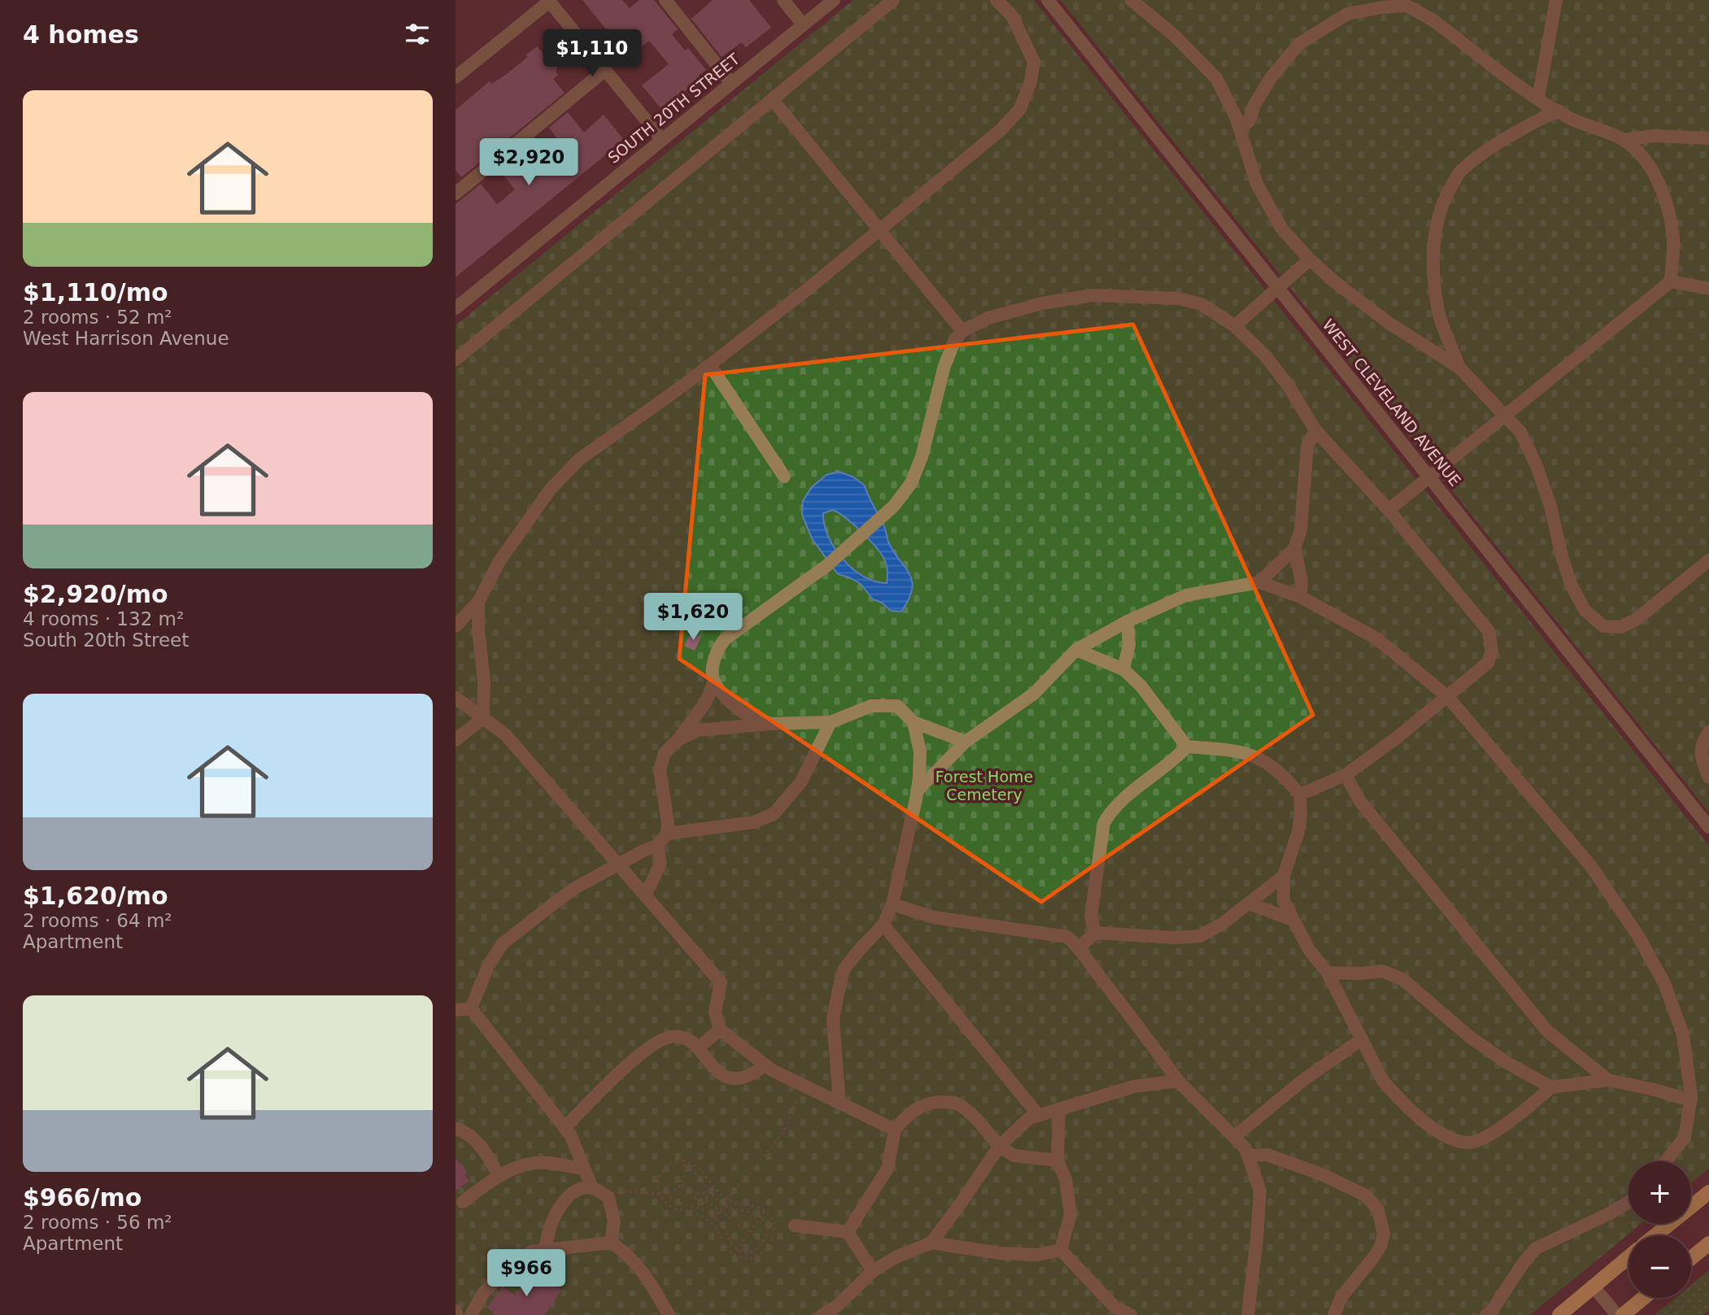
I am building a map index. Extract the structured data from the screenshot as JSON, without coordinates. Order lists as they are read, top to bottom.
{
  "streets": {
    "street": ["SOUTH 20TH STREET", "WEST CLEVELAND AVENUE"]
  },
  "parks": ["Forest Home Cemetery"],
  "page": {
    "heading": "4 homes",
    "price": [
      "$1,110",
      "$2,920",
      "$1,620",
      "$966"
    ],
    "list": [
      {
        "name": "$1,110/mo",
        "note": "2 rooms · 52 m² · West Harrison Avenue"
      },
      {
        "name": "$2,920/mo",
        "note": "4 rooms · 132 m² · South 20th Street"
      },
      {
        "name": "$1,620/mo",
        "note": "2 rooms · 64 m² · Apartment"
      },
      {
        "name": "$966/mo",
        "note": "2 rooms · 56 m² · Apartment"
      }
    ],
    "map_buttons": ["+", "−"]
  }
}
